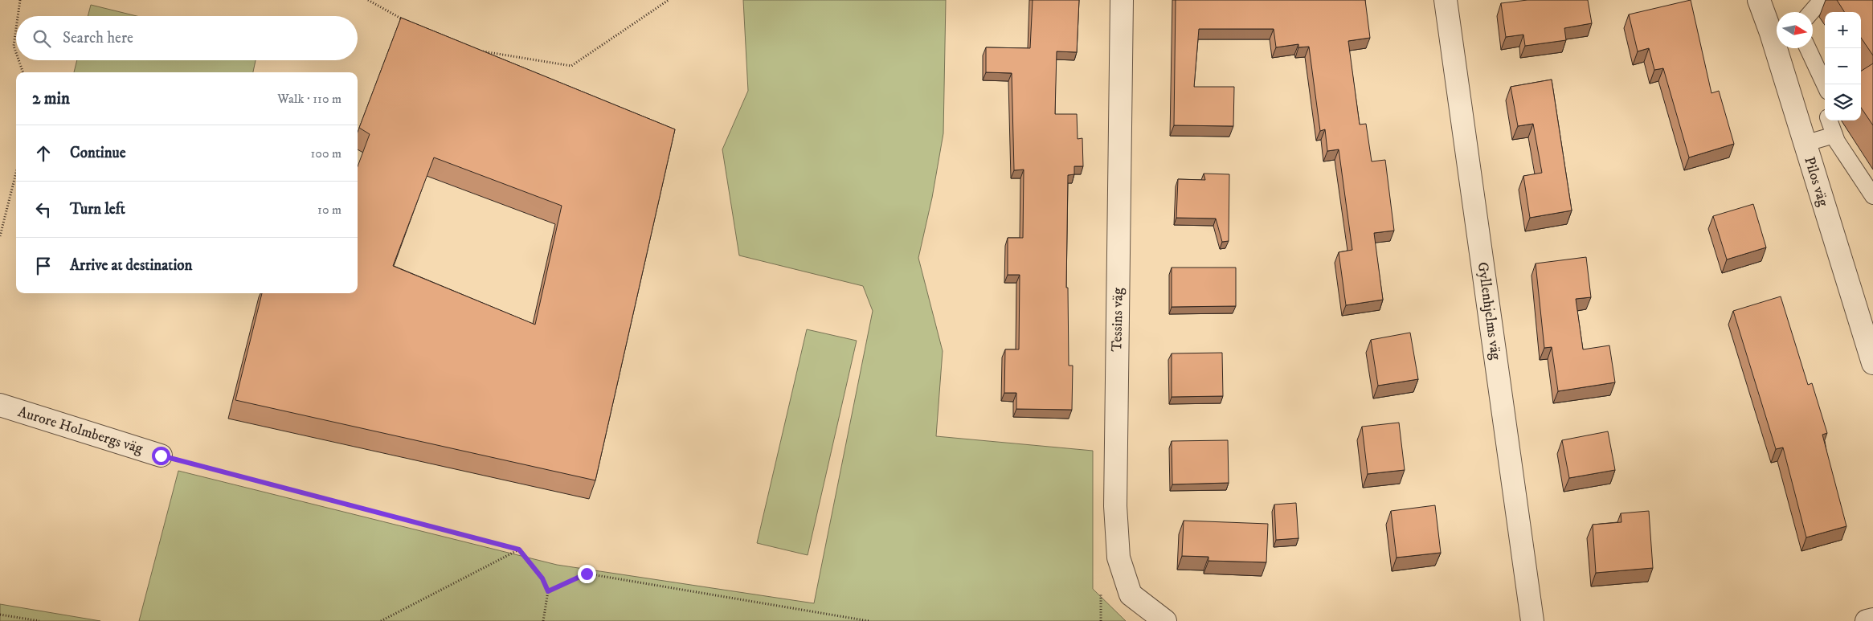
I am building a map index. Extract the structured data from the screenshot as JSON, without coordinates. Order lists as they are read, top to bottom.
{
  "streets": {
    "street": [
      "Pilos väg",
      "Gyllenhjelms väg",
      "Tessins väg",
      "Aurore Holmbergs väg"
    ]
  },
  "north": "right",
  "page": {
    "map_buttons": ["+", "−"],
    "search": "Search here",
    "heading": ["2 min", "Walk · 110 m"],
    "list": [
      ["Continue", "100 m"],
      ["Turn left", "10 m"],
      "Arrive at destination"
    ]
  }
}
